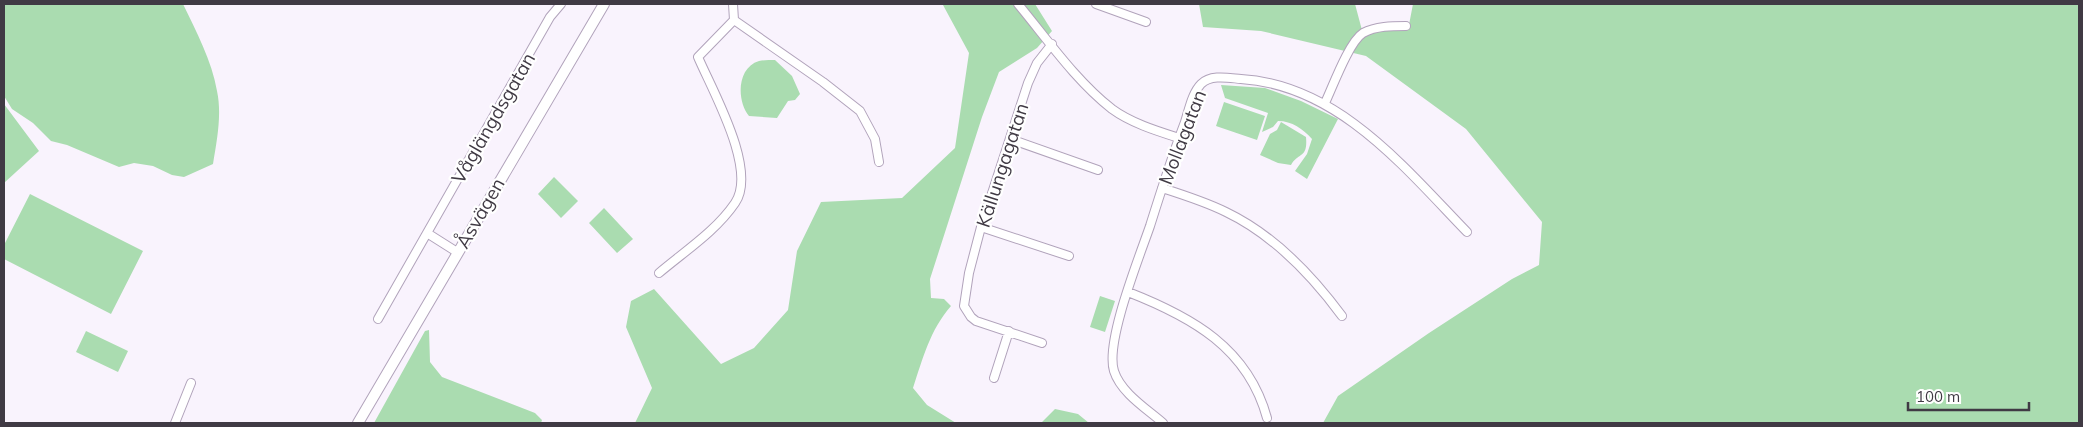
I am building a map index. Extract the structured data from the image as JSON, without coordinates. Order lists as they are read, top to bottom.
{
  "streets": {
    "street": [
      "Våglängdsgatan",
      "Mollagatan",
      "Källungagatan",
      "Åsvägen"
    ]
  },
  "scale_bar": "100 m"
}
